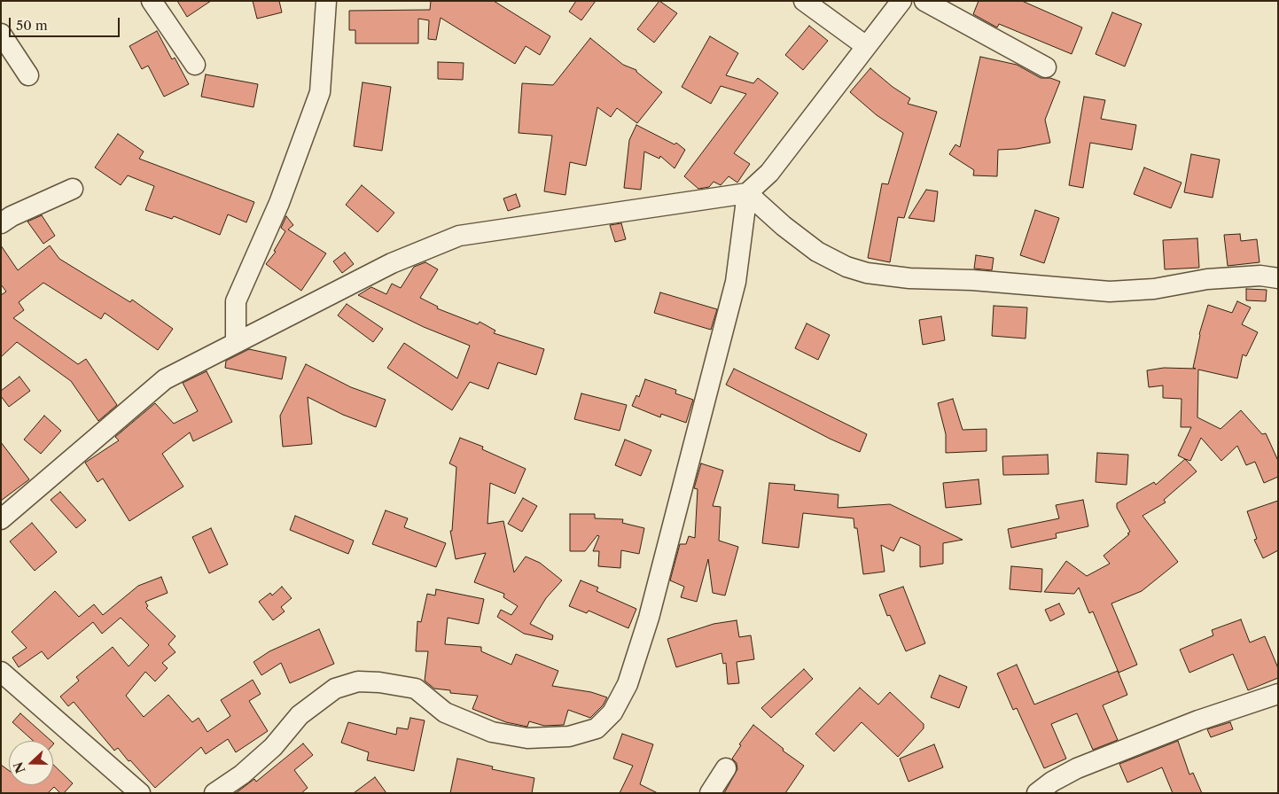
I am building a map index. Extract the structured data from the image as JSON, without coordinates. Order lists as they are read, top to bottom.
{
  "scale_bar": "50 m",
  "north": "left"
}
